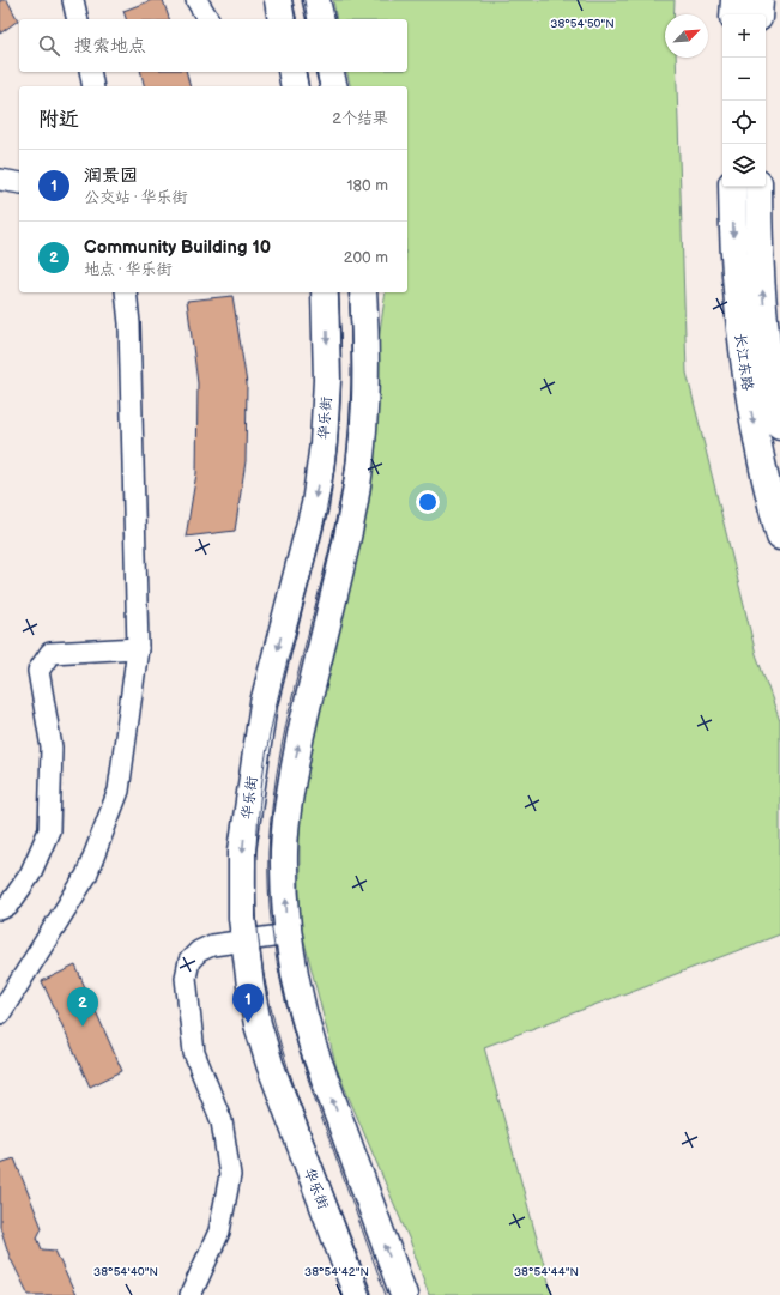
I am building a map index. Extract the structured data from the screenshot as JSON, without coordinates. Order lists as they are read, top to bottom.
{
  "streets": {
    "main road": ["长江东路", "华乐街"]
  },
  "north": "top right",
  "page": {
    "map_buttons": ["+", "−"],
    "search": "搜索地点",
    "heading": ["附近", "2个结果"],
    "list": [
      {
        "mark": "1",
        "name": "润景园",
        "note": "公交站 · 华乐街",
        "value": "180 m"
      },
      {
        "mark": "2",
        "name": "Community Building 10",
        "note": "地点 · 华乐街",
        "value": "200 m"
      }
    ],
    "pins": ["1", "2"]
  },
  "coordinates": [
    "38°54'50\"N",
    "38°54'40\"N",
    "38°54'42\"N",
    "38°54'44\"N"
  ]
}
